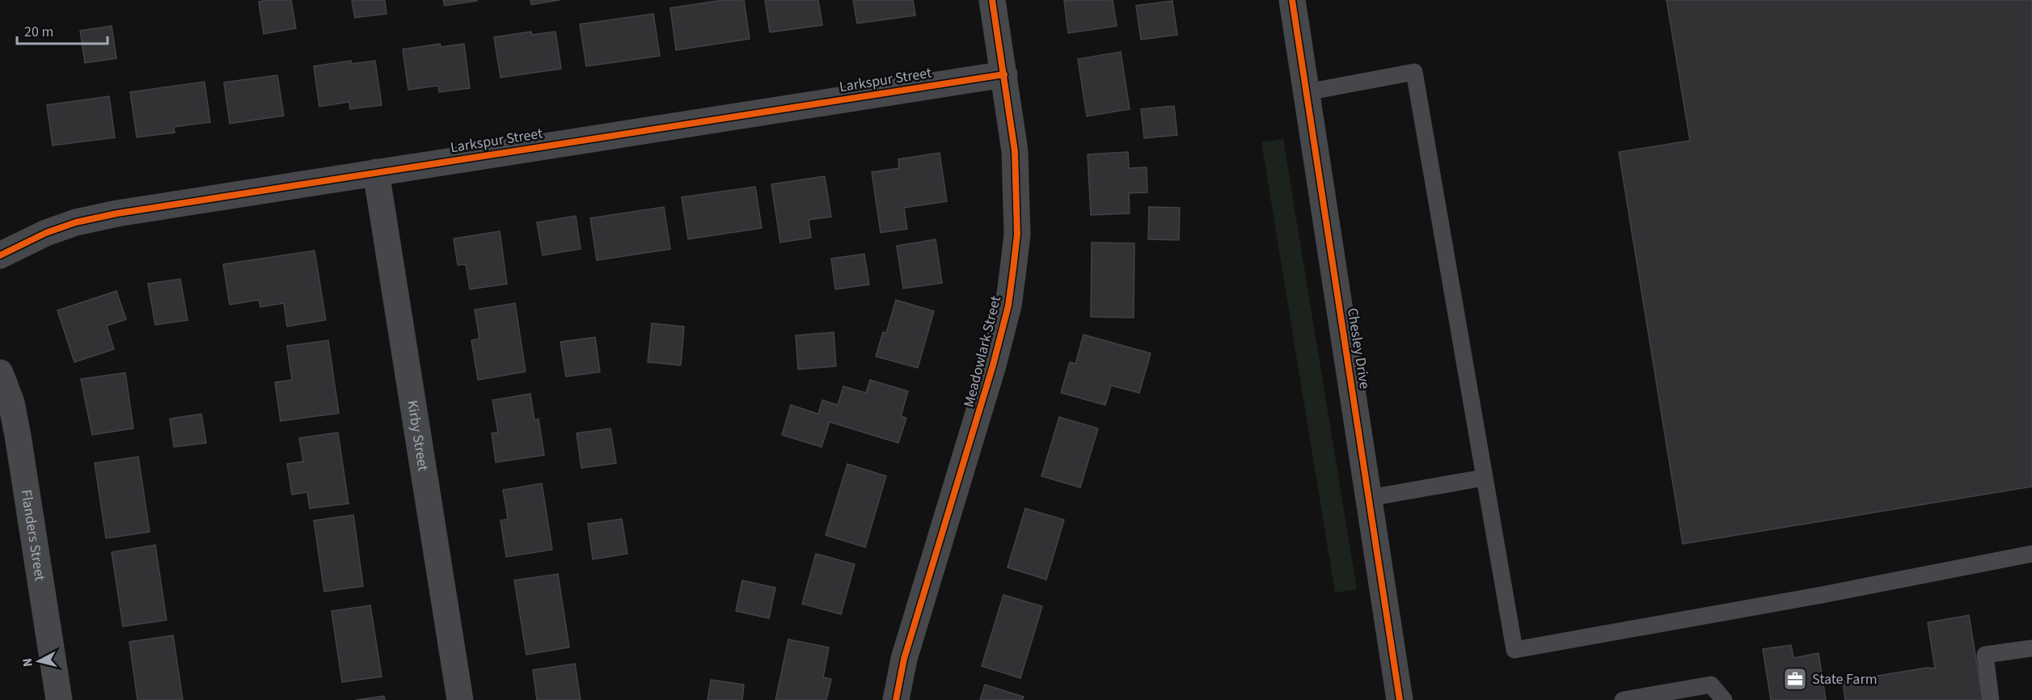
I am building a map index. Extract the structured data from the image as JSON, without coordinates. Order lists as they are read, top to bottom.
{
  "streets": {
    "street": [
      "Larkspur Street",
      "Chesley Drive",
      "Meadowlark Street",
      "Kirby Street",
      "Flanders Street"
    ]
  },
  "crossings": [
    ["Larkspur Street", "Meadowlark Street"],
    ["Larkspur Street", "Kirby Street"]
  ],
  "places": {
    "office": ["State Farm"]
  },
  "scale_bar": "20 m",
  "north": "left"
}
